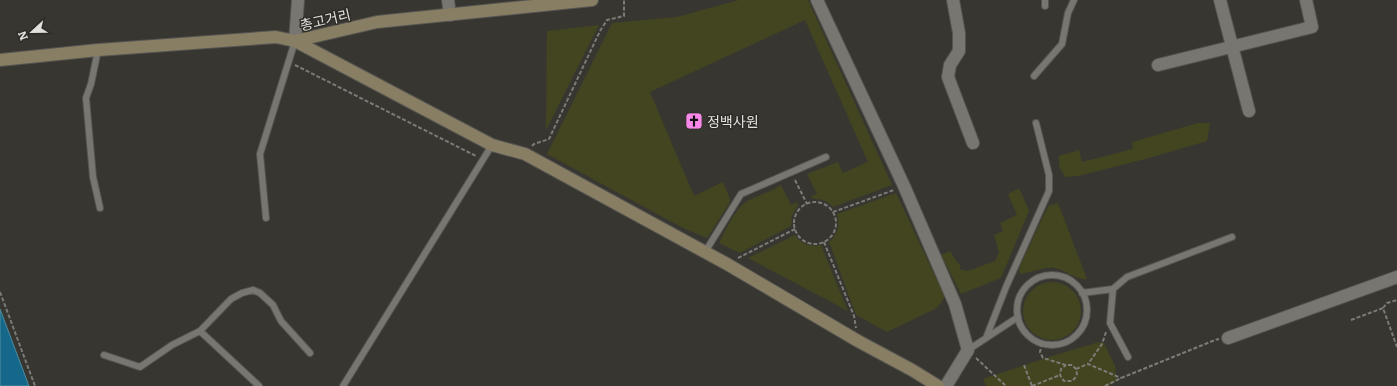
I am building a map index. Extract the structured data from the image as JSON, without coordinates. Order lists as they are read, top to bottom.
{
  "streets": {
    "street": ["총고거리"]
  },
  "places": {
    "church": ["정백사원"]
  },
  "north": "left"
}
